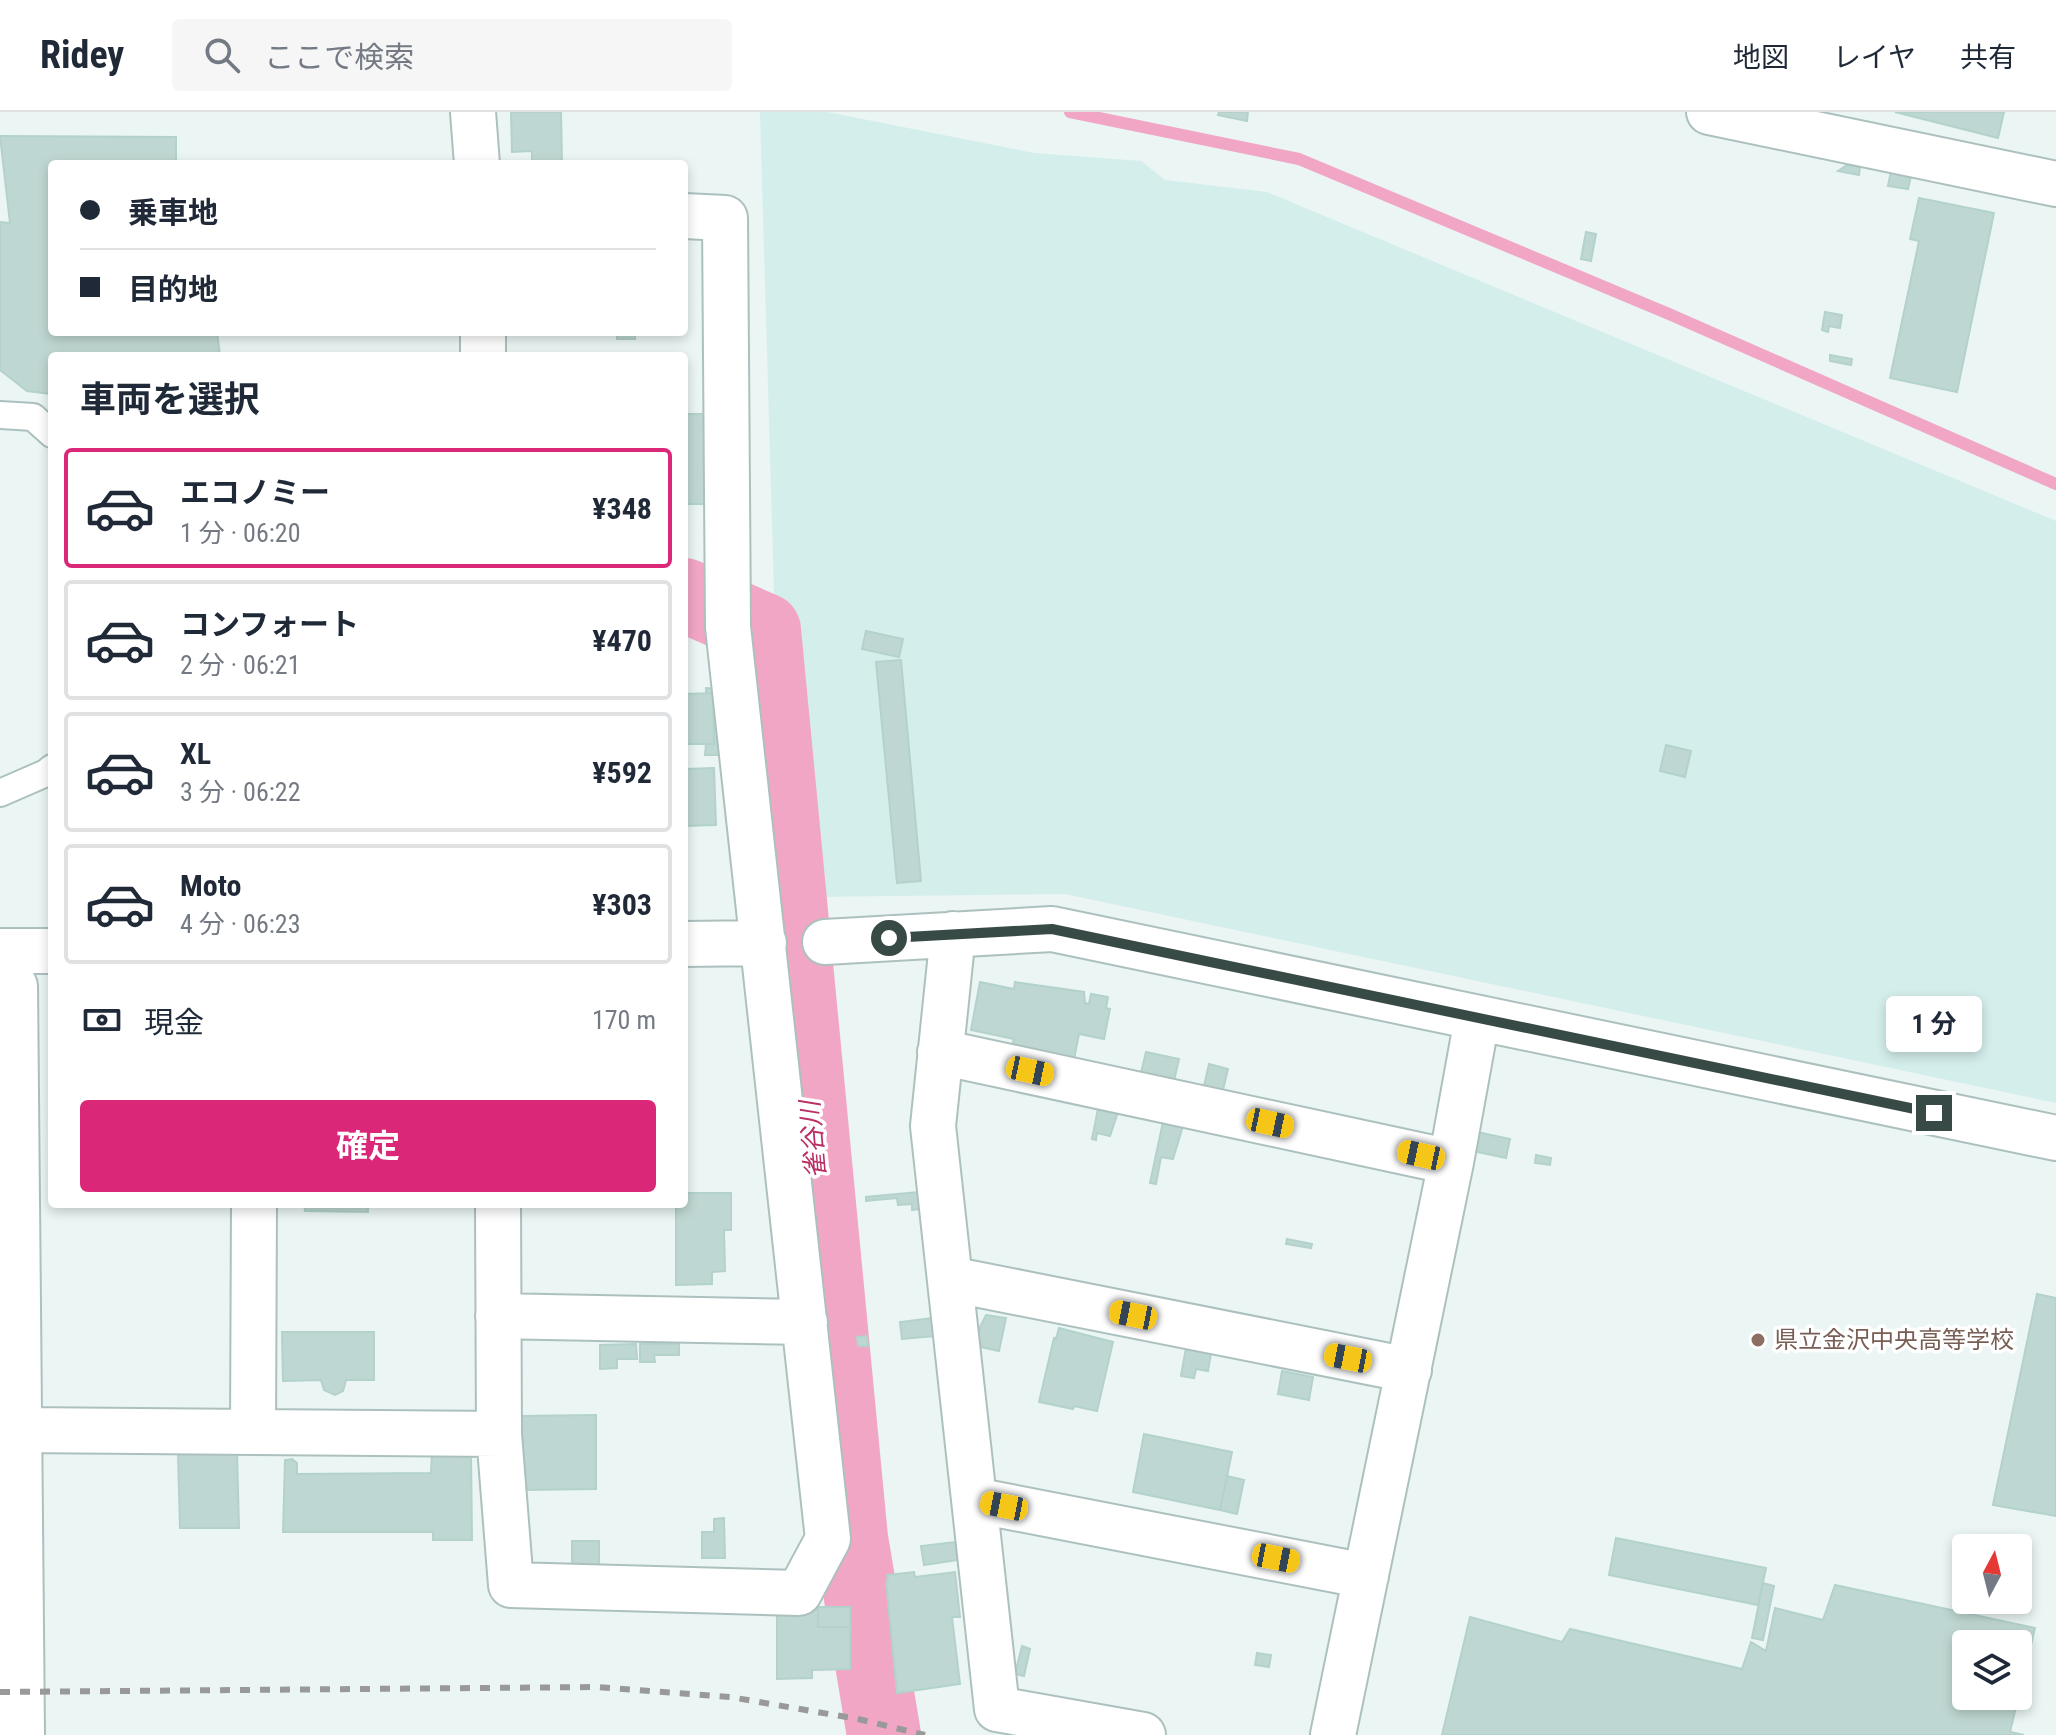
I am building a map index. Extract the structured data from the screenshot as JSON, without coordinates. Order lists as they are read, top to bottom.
{
  "water": ["雀谷川"],
  "places": ["県立金沢中央高等学校"],
  "north": "top",
  "page": {
    "header": "Ridey",
    "search": "ここで検索",
    "nav": ["地図", "レイヤ", "共有"],
    "banner": ["乗車地", "目的地"],
    "heading": "車両を選択",
    "list": [
      {
        "name": "エコノミー",
        "note": "1 分 · 06:20",
        "value": "¥348"
      },
      {
        "name": "コンフォート",
        "note": "2 分 · 06:21",
        "value": "¥470"
      },
      {
        "name": "XL",
        "note": "3 分 · 06:22",
        "value": "¥592"
      },
      {
        "name": "Moto",
        "note": "4 分 · 06:23",
        "value": "¥303"
      }
    ],
    "pay": ["現金", "170 m"],
    "bubble": "1 分",
    "buttons": "確定"
  }
}
